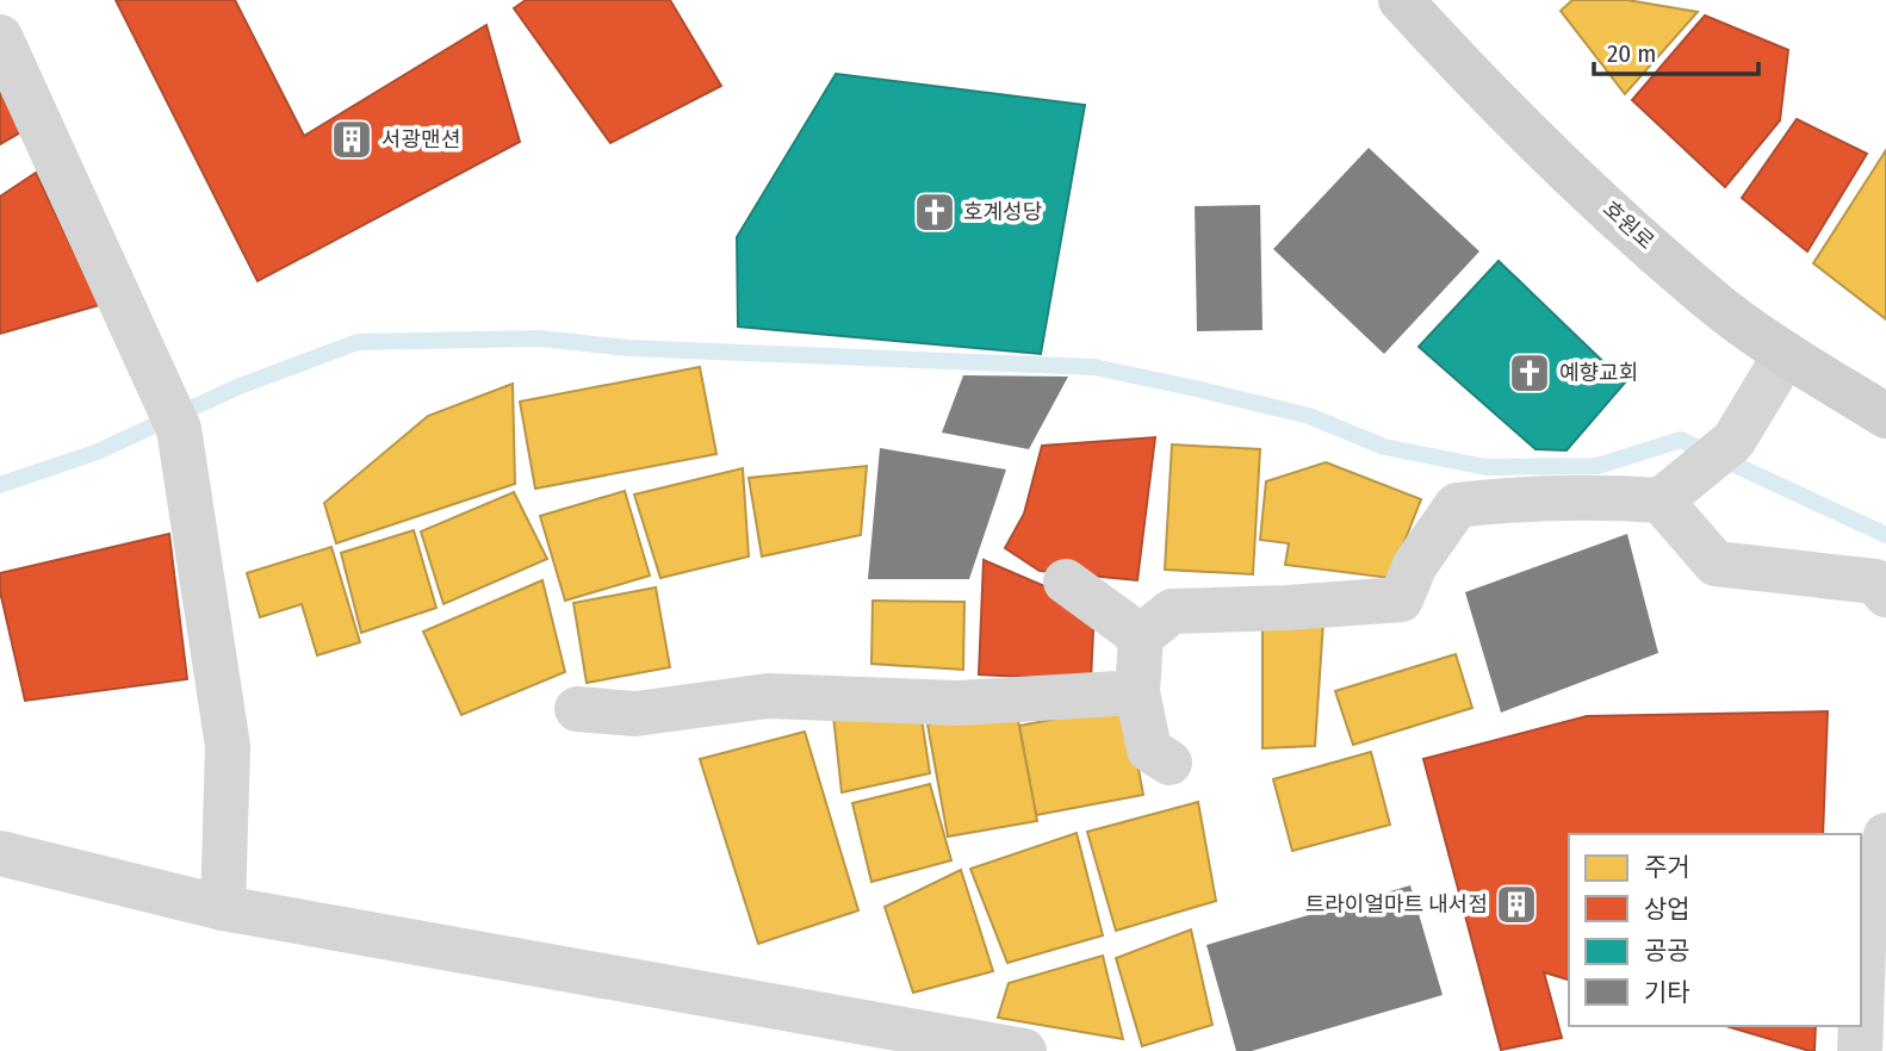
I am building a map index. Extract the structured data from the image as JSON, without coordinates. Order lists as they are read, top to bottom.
{
  "streets": {
    "street": ["호원로"]
  },
  "places": {
    "building": ["서광맨션", "트라이얼마트 내서점"],
    "church": ["호계성당", "예향교회"]
  },
  "legend": [
    "주거",
    "상업",
    "공공",
    "기타"
  ],
  "scale_bar": "20 m"
}
